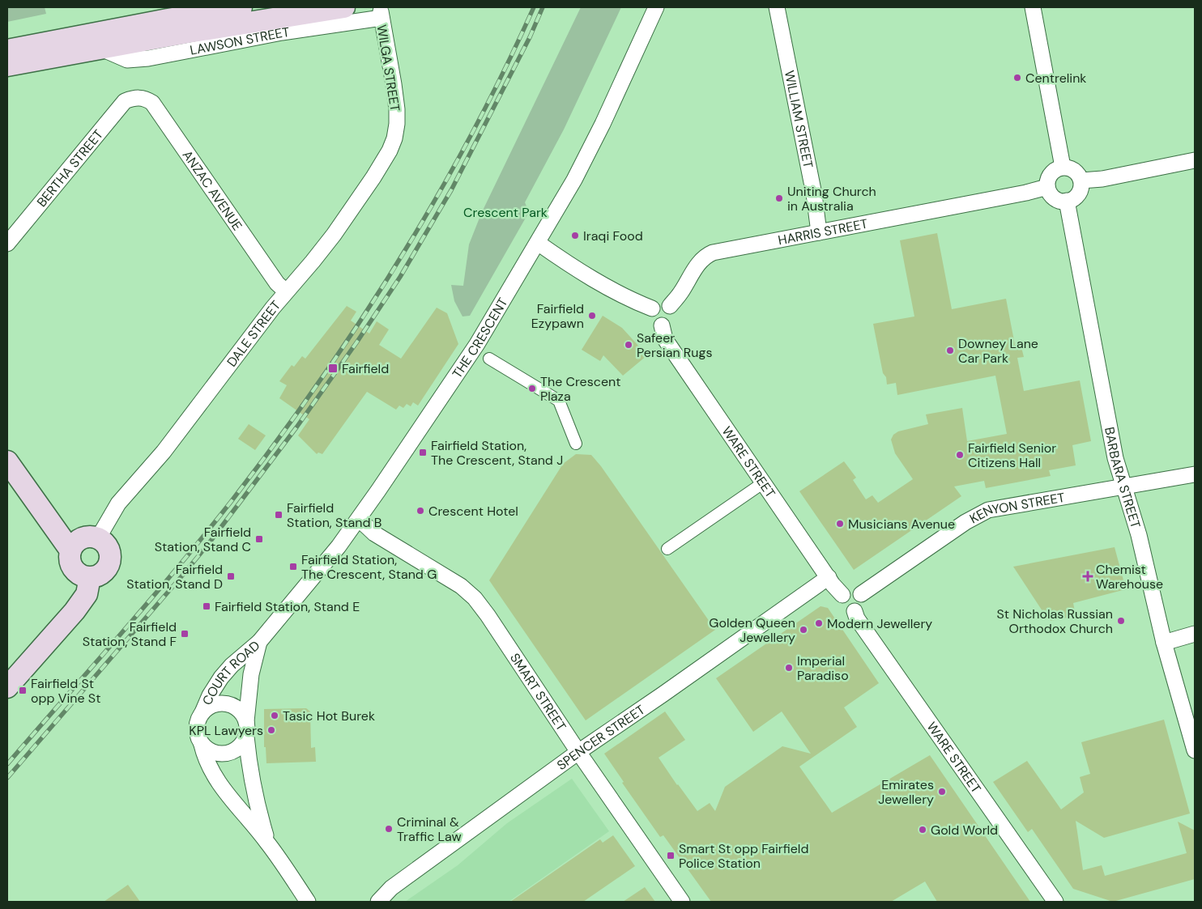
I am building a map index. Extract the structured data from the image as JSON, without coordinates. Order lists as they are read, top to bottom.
{
  "streets": {
    "main road": ["LAWSON STREET"],
    "street": [
      "WILGA STREET",
      "WILLIAM STREET",
      "BERTHA STREET",
      "ANZAC AVENUE",
      "HARRIS STREET",
      "DALE STREET",
      "THE CRESCENT",
      "WARE STREET",
      "BARBARA STREET",
      "KENYON STREET",
      "COURT ROAD",
      "SMART STREET",
      "SPENCER STREET"
    ]
  },
  "crossings": [
    ["LAWSON STREET", "WILGA STREET"],
    ["WILGA STREET", "DALE STREET"],
    ["WILLIAM STREET", "HARRIS STREET"],
    ["BERTHA STREET", "ANZAC AVENUE"],
    ["ANZAC AVENUE", "DALE STREET"],
    ["HARRIS STREET", "WARE STREET"],
    ["HARRIS STREET", "BARBARA STREET"],
    ["THE CRESCENT", "COURT ROAD"],
    ["THE CRESCENT", "SMART STREET"],
    ["WARE STREET", "KENYON STREET"],
    ["WARE STREET", "SPENCER STREET"],
    ["BARBARA STREET", "KENYON STREET"],
    ["SMART STREET", "SPENCER STREET"]
  ],
  "parks": ["Crescent Park"],
  "places": {
    "other": [
      "Centrelink",
      "Uniting Church in Australia",
      "Iraqi Food",
      "Fairfield Ezypawn",
      "Safeer Persian Rugs",
      "Downey Lane Car Park",
      "The Crescent Plaza",
      "Fairfield Senior Citizens Hall",
      "Crescent Hotel",
      "Musicians Avenue",
      "St Nicholas Russian Orthodox Church",
      "Modern Jewellery",
      "Golden Queen Jewellery",
      "Imperial Paradiso",
      "Tasic Hot Burek",
      "KPL Lawyers",
      "Emirates Jewellery",
      "Criminal & Traffic Law",
      "Gold World"
    ],
    "transit": [
      "Fairfield",
      "Fairfield Station, The Crescent, Stand J",
      "Fairfield Station, Stand B",
      "Fairfield Station, Stand C",
      "Fairfield Station, The Crescent, Stand G",
      "Fairfield Station, Stand D",
      "Fairfield Station, Stand E",
      "Fairfield Station, Stand F",
      "Fairfield St opp Vine St",
      "Smart St opp Fairfield Police Station"
    ],
    "health": ["Chemist Warehouse"]
  }
}
